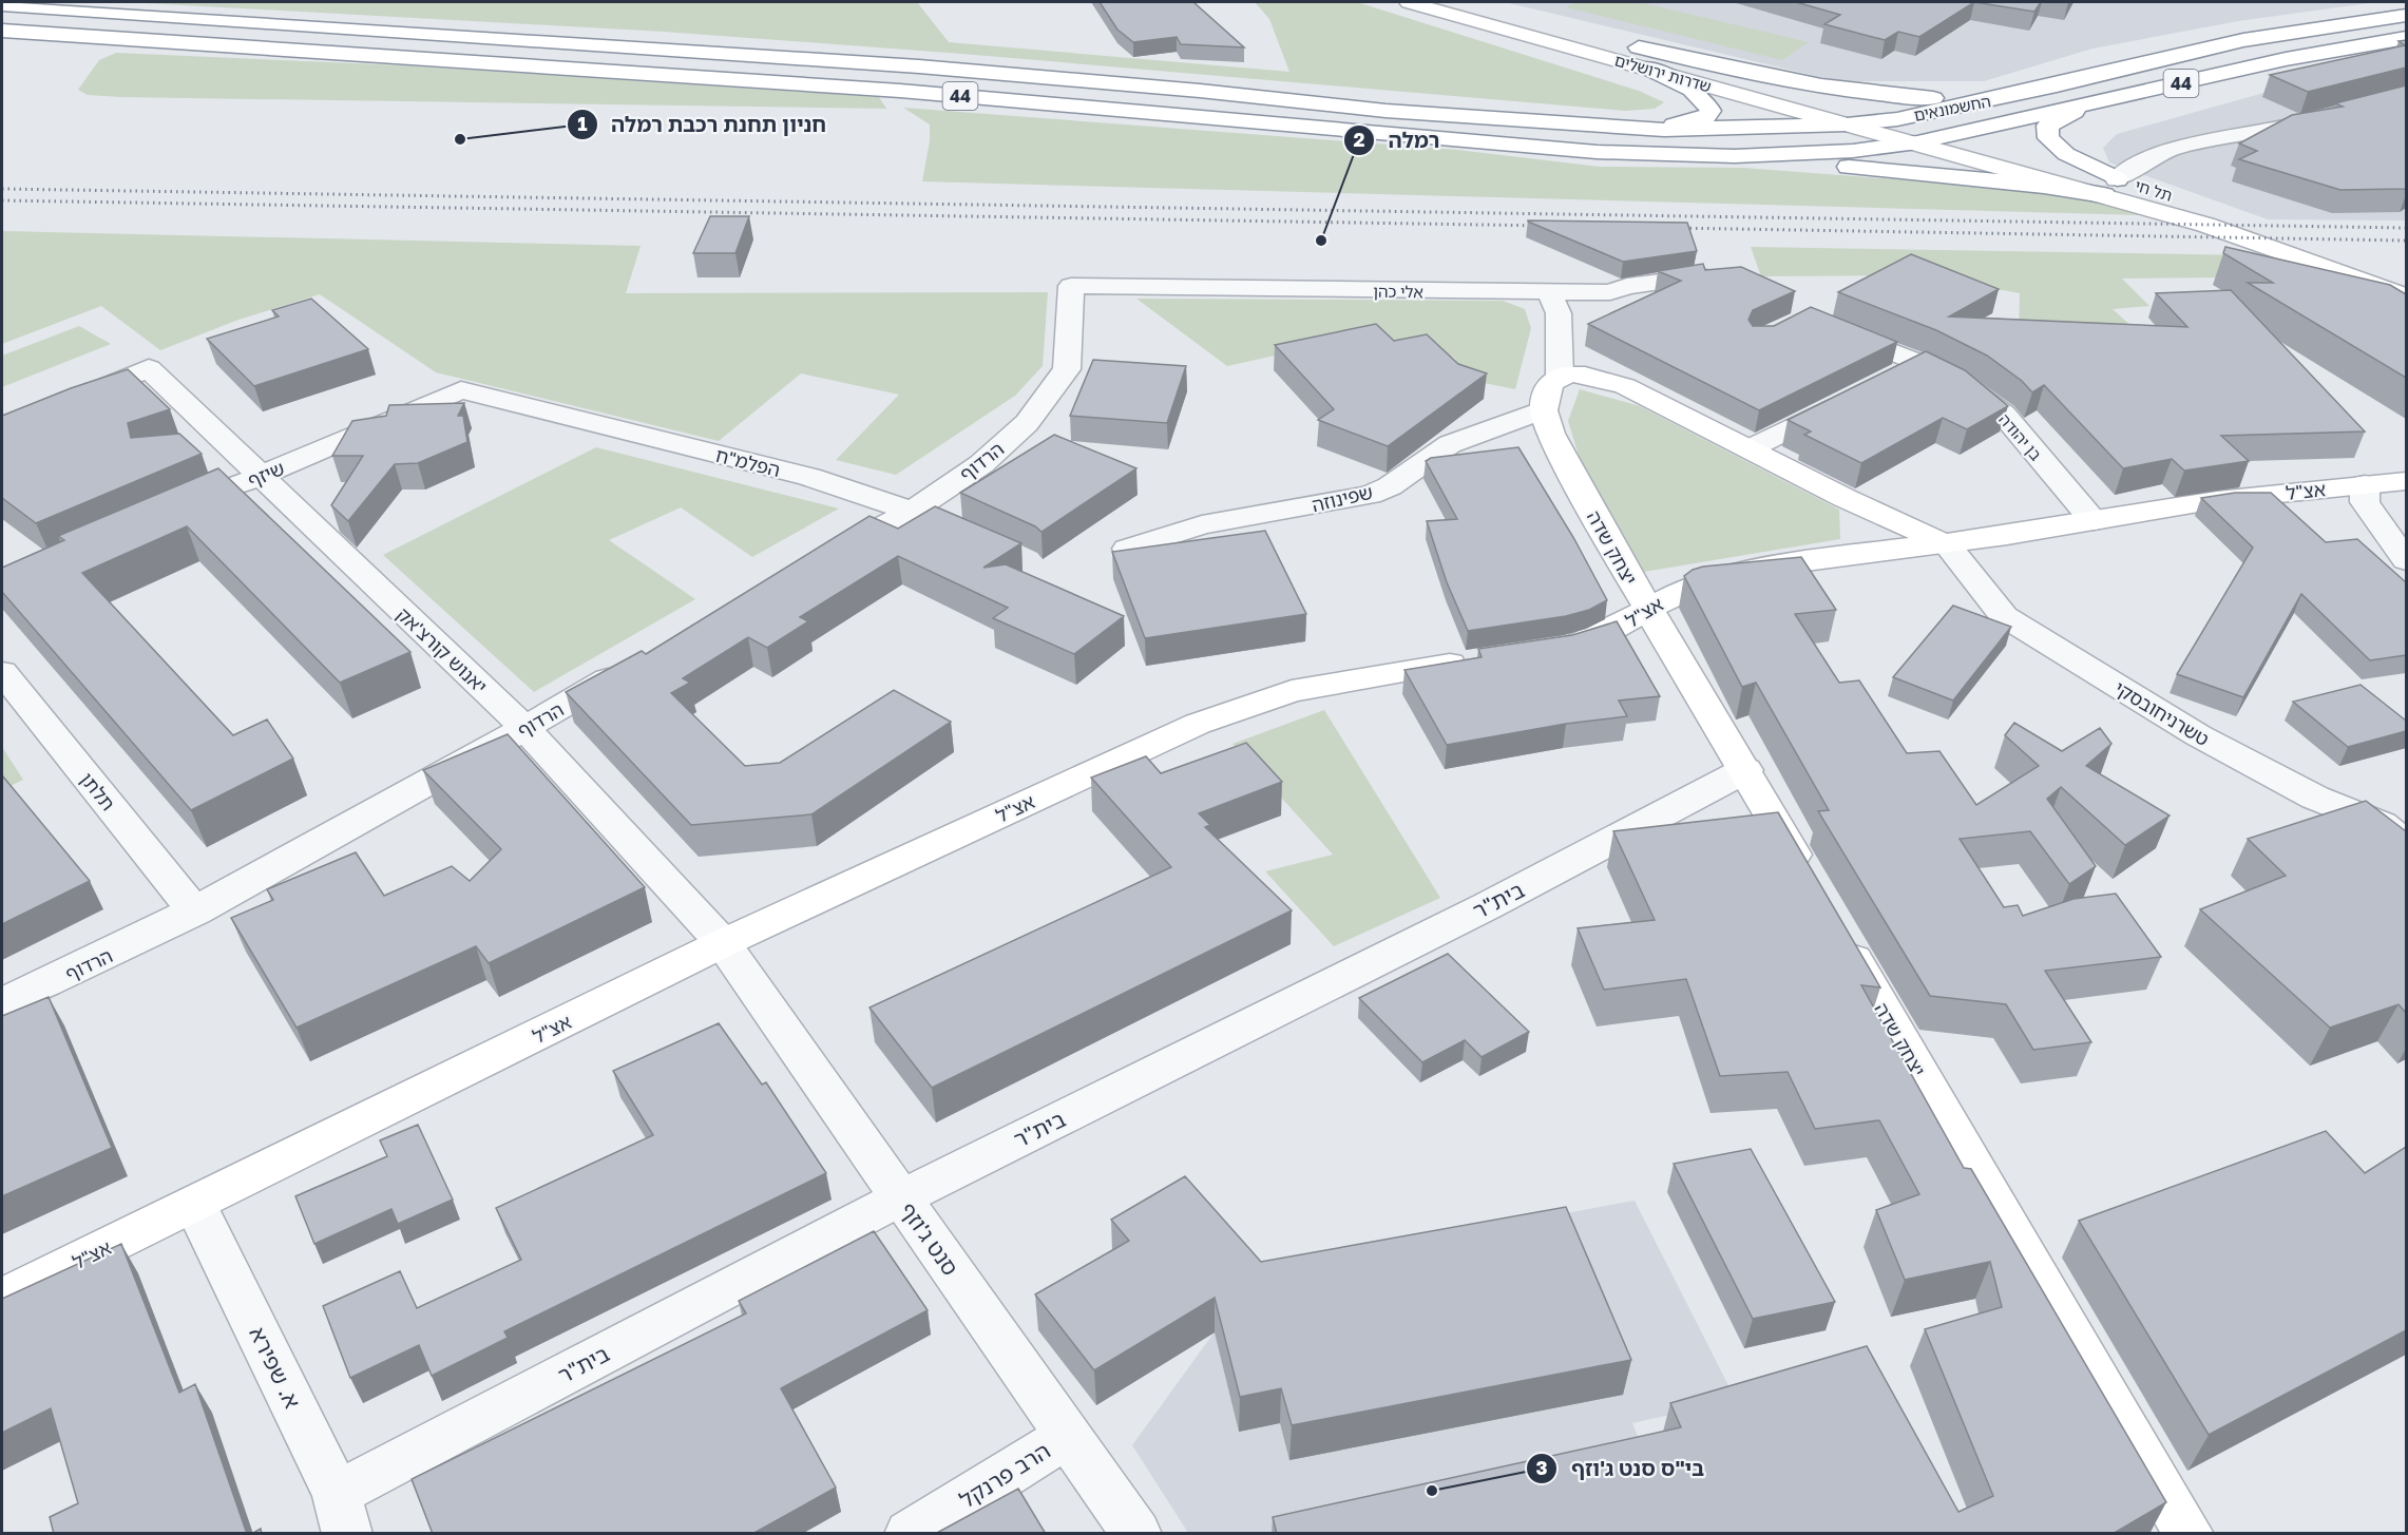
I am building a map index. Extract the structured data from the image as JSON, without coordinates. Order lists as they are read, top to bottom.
{
  "streets": {
    "main road": [
      "שדרות ירושלים",
      "44",
      "החשמונאים",
      "תל חי",
      "אצ\"ל",
      "יצחק שדה"
    ],
    "street": [
      "אלי כהן",
      "בן יהודה",
      "הרדוף",
      "הפלמ\"ח",
      "שיזף",
      "שפינוזה",
      "יאנוש קורצ'אק",
      "טשרניחובסקי",
      "תלתן",
      "בית\"ר",
      "סנט ג'וזף",
      "א. שפירא",
      "הרב פרנקל"
    ]
  },
  "crossings": [
    ["שדרות ירושלים", "44"],
    ["שדרות ירושלים", "החשמונאים"],
    ["שדרות ירושלים", "תל חי"],
    ["44", "החשמונאים"],
    ["44", "תל חי"],
    ["החשמונאים", "תל חי"],
    ["אלי כהן", "הרדוף"],
    ["בן יהודה", "אצ\"ל"],
    ["הרדוף", "הפלמ\"ח"],
    ["הרדוף", "יאנוש קורצ'אק"],
    ["הרדוף", "תלתן"],
    ["הפלמ\"ח", "שיזף"],
    ["שיזף", "יאנוש קורצ'אק"],
    ["אצ\"ל", "יצחק שדה"],
    ["אצ\"ל", "יאנוש קורצ'אק"],
    ["אצ\"ל", "טשרניחובסקי"],
    ["אצ\"ל", "סנט ג'וזף"],
    ["אצ\"ל", "א. שפירא"],
    ["שפינוזה", "יצחק שדה"],
    ["יצחק שדה", "בית\"ר"],
    ["יאנוש קורצ'אק", "סנט ג'וזף"],
    ["בית\"ר", "סנט ג'וזף"],
    ["בית\"ר", "א. שפירא"],
    ["סנט ג'וזף", "הרב פרנקל"]
  ],
  "places": ["חניון תחנת רכבת רמלה", "רמלה", "בי\"ס סנט ג'וזף"]
}
